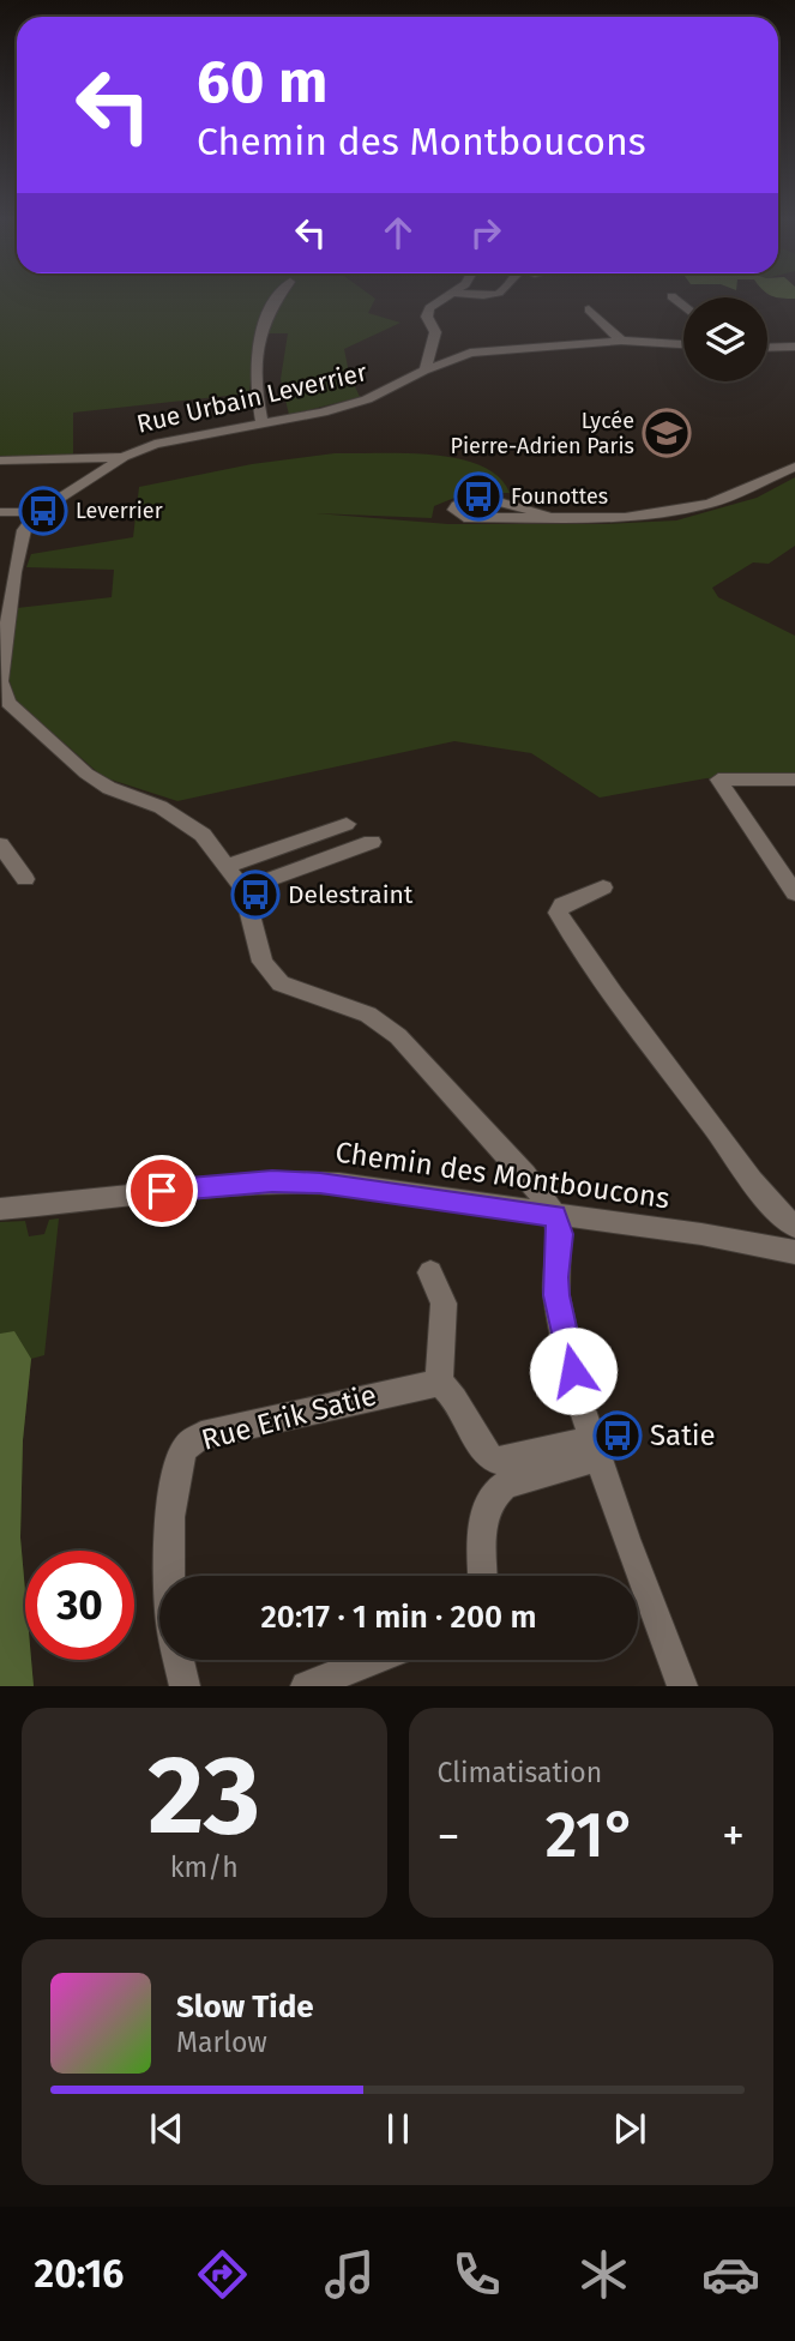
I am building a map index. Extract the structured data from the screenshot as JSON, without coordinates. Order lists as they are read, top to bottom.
{
  "streets": {
    "street": ["Rue Urbain Leverrier", "Chemin des Montboucons", "Rue Erik Satie"]
  },
  "places": {
    "school or university": ["Lycée Pierre-Adrien Paris"],
    "bus stop": [
      "Founottes",
      "Leverrier",
      "Delestraint",
      "Satie"
    ]
  },
  "page": {
    "turn": ["60 m", "Chemin des Montboucons"],
    "limit": "30",
    "trip": "20:17 · 1 min · 200 m",
    "tile": [
      ["23", "km/h"],
      "Climatisation"
    ],
    "heat": ["−", "21°", "+"],
    "song": ["Slow Tide", "Marlow"],
    "tabs": "20:16"
  }
}
